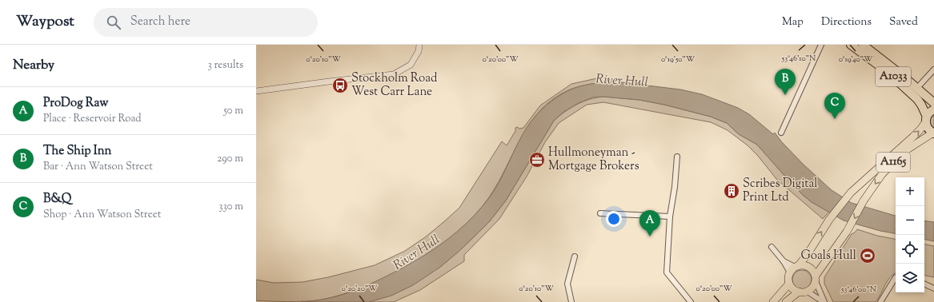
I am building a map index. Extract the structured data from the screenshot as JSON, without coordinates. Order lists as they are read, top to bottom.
{
  "streets": {
    "highway": ["A1033"],
    "main road": ["A1165"]
  },
  "crossings": [
    ["A1033", "A1165"]
  ],
  "water": ["River Hull"],
  "places": {
    "bus stop": ["Stockholm Road West Carr Lane"],
    "office": ["Hullmoneyman - Mortgage Brokers"],
    "building": ["Scribes Digital Print Ltd"],
    "sports": ["Goals Hull"]
  },
  "page": {
    "header": "Waypost",
    "search": "Search here",
    "nav": ["Map", "Directions", "Saved"],
    "heading": ["Nearby", "3 results"],
    "pins": ["B", "C", "A"],
    "list": [
      {
        "mark": "A",
        "name": "ProDog Raw",
        "note": "Place · Reservoir Road",
        "value": "50 m"
      },
      {
        "mark": "B",
        "name": "The Ship Inn",
        "note": "Bar · Ann Watson Street",
        "value": "290 m"
      },
      {
        "mark": "C",
        "name": "B&Q",
        "note": "Shop · Ann Watson Street",
        "value": "330 m"
      }
    ],
    "map_buttons": ["+", "−"]
  },
  "coordinates": [
    "53°46'10\"N",
    "0°20'10\"W",
    "0°20'00\"W",
    "0°19'50\"W",
    "0°19'40\"W",
    "0°20'20\"W",
    "53°46'00\"N"
  ]
}
